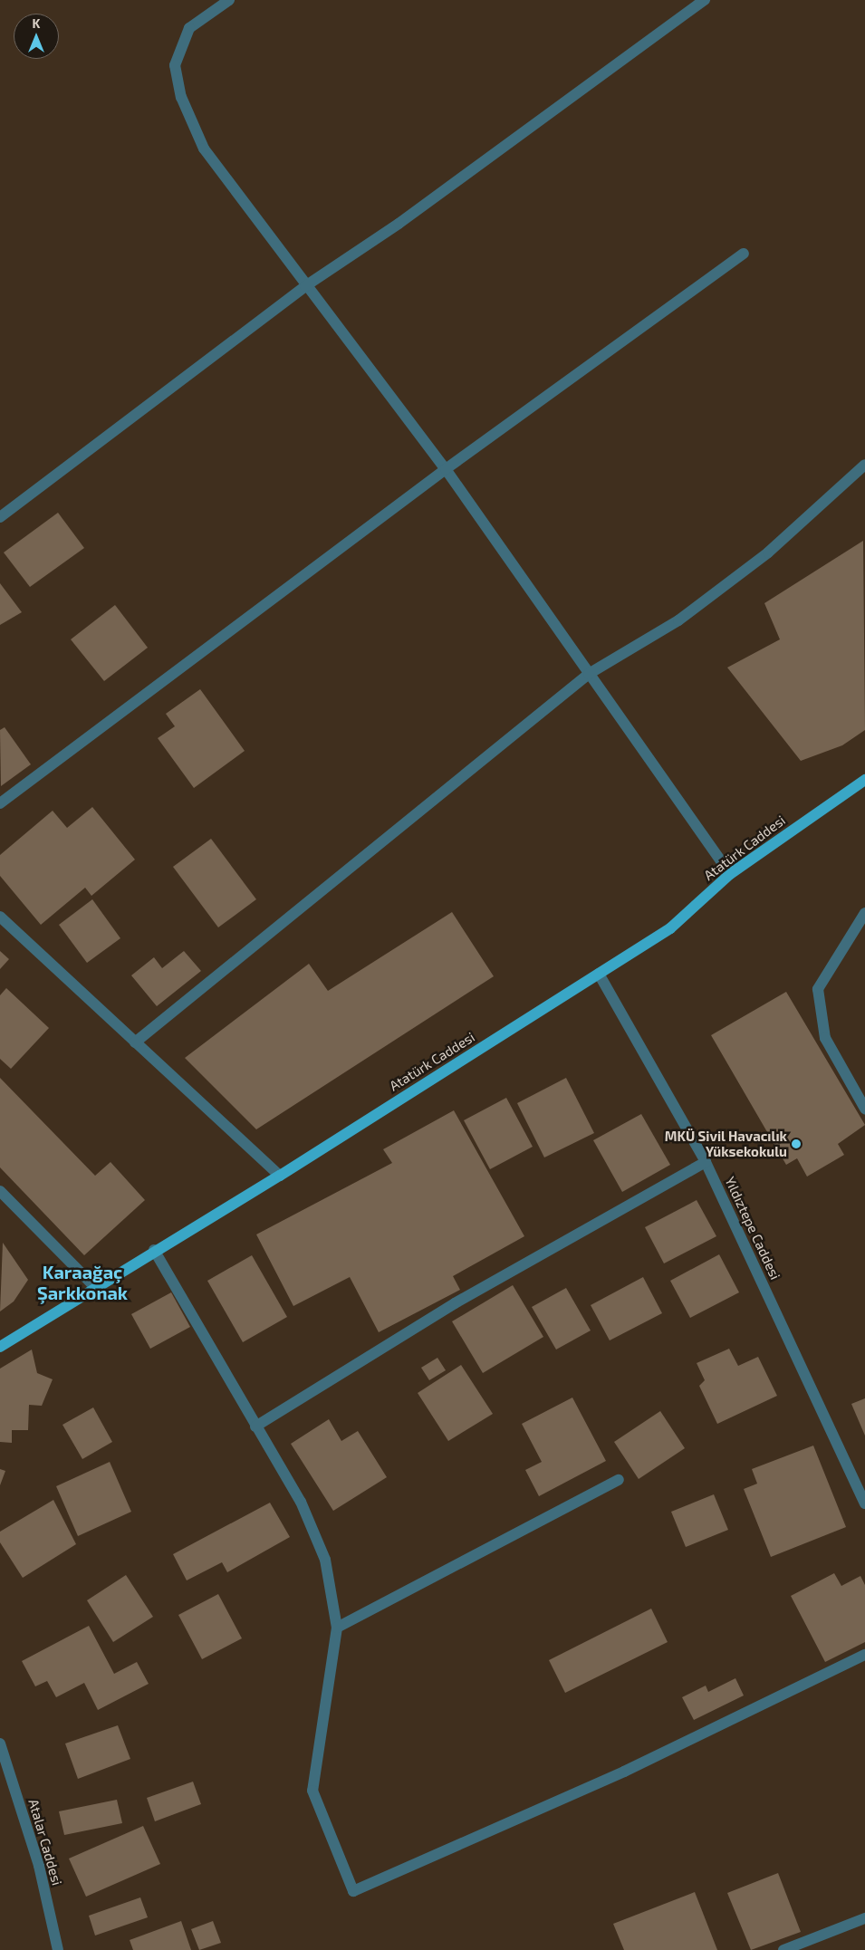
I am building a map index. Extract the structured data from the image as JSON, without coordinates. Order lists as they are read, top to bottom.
{
  "streets": {
    "main road": ["Atatürk Caddesi"],
    "street": ["Yıldıztepe Caddesi", "Atalar Caddesi"]
  },
  "crossings": [
    ["Atatürk Caddesi", "Yıldıztepe Caddesi"]
  ],
  "districts": ["Karaağaç Şarkkonak"],
  "places": ["MKÜ Sivil Havacılık Yüksekokulu"],
  "north": "top"
}
